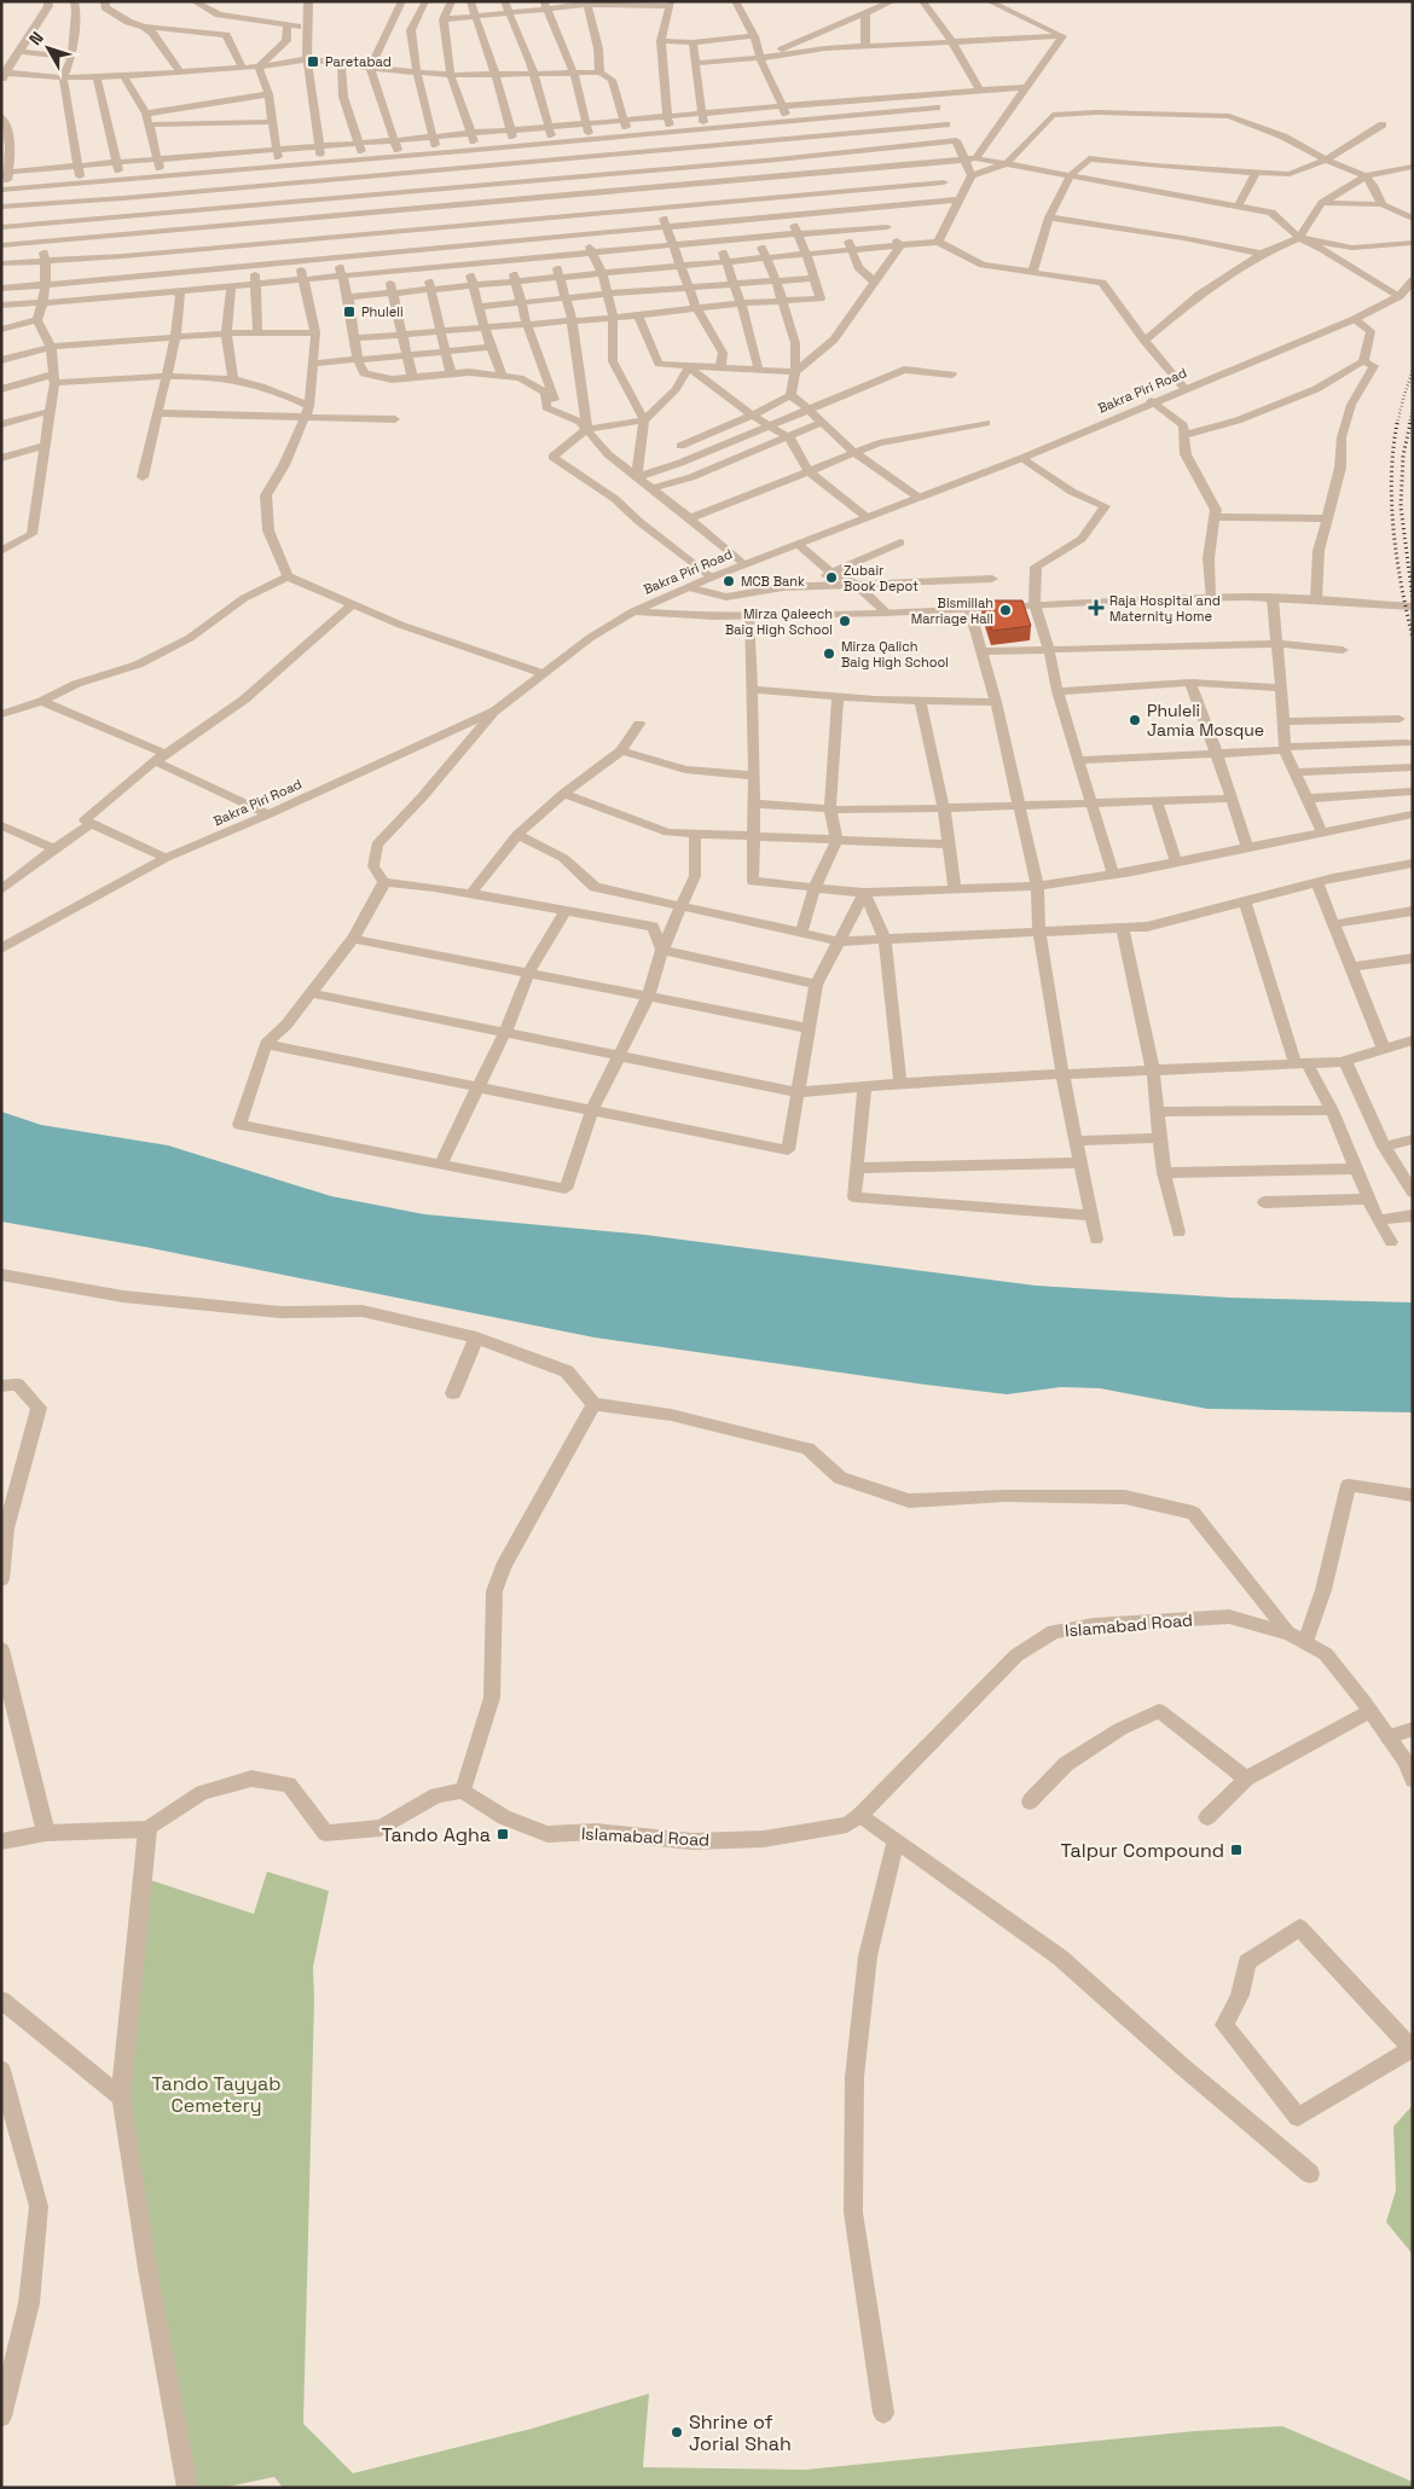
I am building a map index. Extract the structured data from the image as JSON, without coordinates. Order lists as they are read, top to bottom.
{
  "streets": {
    "street": ["Bakra Piri Road", "Islamabad Road"]
  },
  "parks": ["Tando Tayyab Cemetery"],
  "places": {
    "transit": [
      "Paretabad",
      "Phuleli",
      "Tando Agha",
      "Talpur Compound"
    ],
    "other": [
      "Zubair Book Depot",
      "MCB Bank",
      "Bismillah Marriage Hall",
      "Mirza Qaleech Baig High School",
      "Mirza Qalich Baig High School",
      "Phuleli Jamia Mosque",
      "Shrine of Jorial Shah"
    ],
    "health": ["Raja Hospital and Maternity Home"]
  },
  "north": "top left"
}
